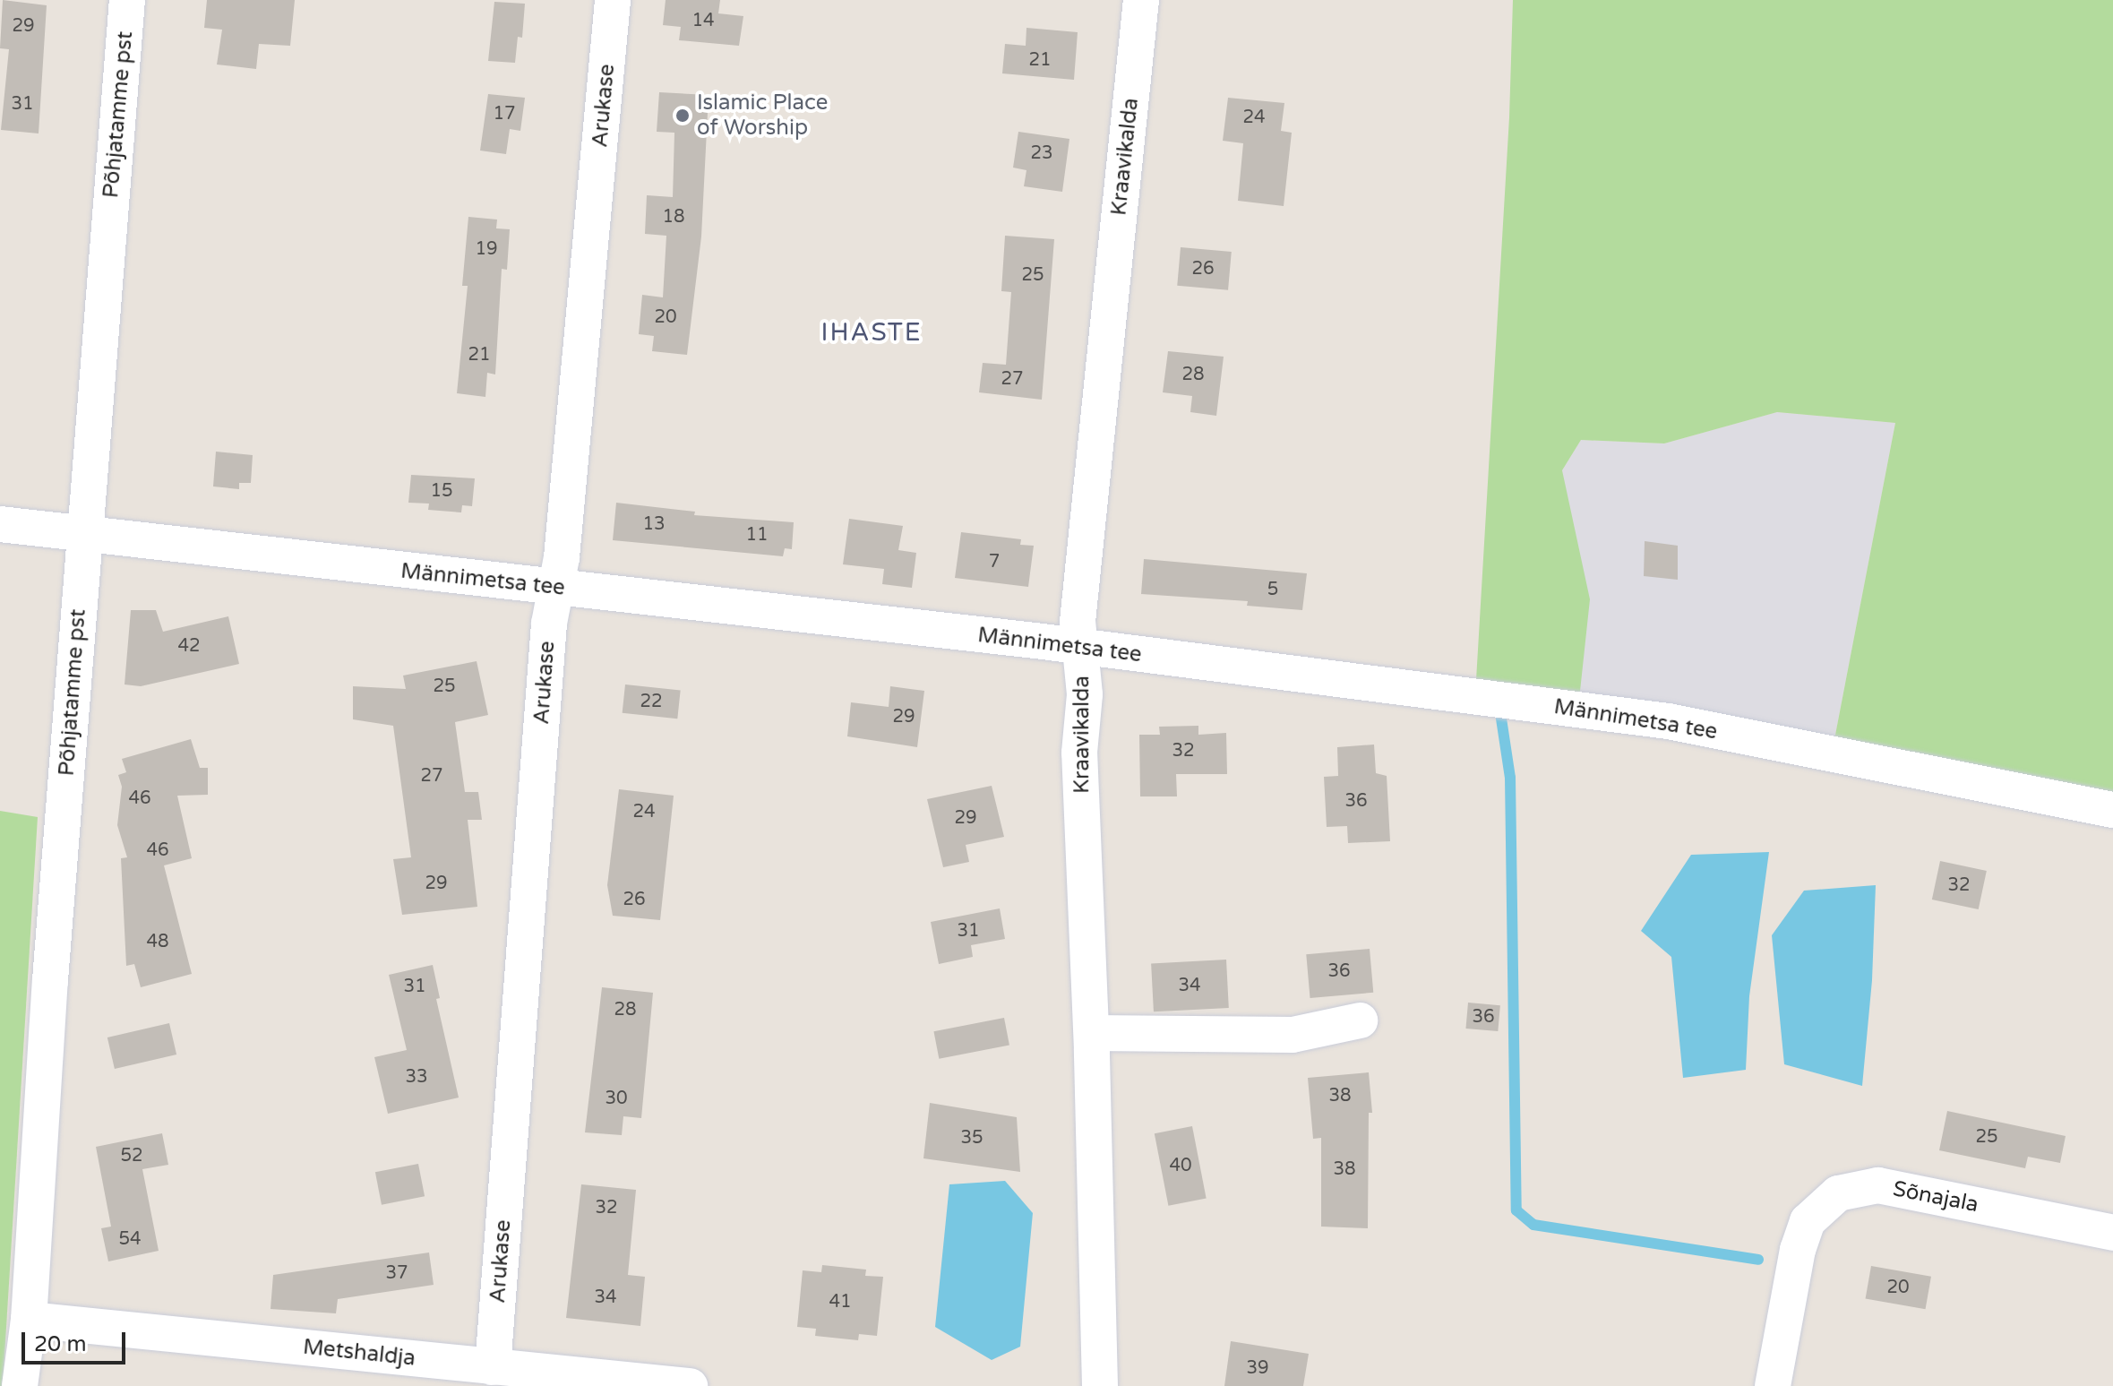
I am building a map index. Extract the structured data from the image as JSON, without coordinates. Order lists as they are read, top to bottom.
{
  "streets": {
    "street": [
      "Arukase",
      "Põhjatamme pst",
      "Kraavikalda",
      "Männimetsa tee",
      "Sõnajala",
      "Metshaldja"
    ]
  },
  "crossings": [
    ["Arukase", "Männimetsa tee"],
    ["Arukase", "Metshaldja"],
    ["Põhjatamme pst", "Männimetsa tee"],
    ["Põhjatamme pst", "Metshaldja"],
    ["Kraavikalda", "Männimetsa tee"]
  ],
  "districts": ["IHASTE"],
  "places": ["Islamic Place of Worship"],
  "house_numbers": [
    "14",
    "29",
    "21",
    "31",
    "17",
    "24",
    "23",
    "18",
    "19",
    "26",
    "25",
    "20",
    "21",
    "28",
    "27",
    "15",
    "13",
    "11",
    "7",
    "5",
    "42",
    "25",
    "22",
    "29",
    "32",
    "27",
    "46",
    "36",
    "24",
    "29",
    "46",
    "29",
    "32",
    "26",
    "31",
    "48",
    "36",
    "34",
    "31",
    "28",
    "36",
    "33",
    "38",
    "30",
    "25",
    "35",
    "52",
    "40",
    "38",
    "32",
    "54",
    "37",
    "20",
    "34",
    "41",
    "39"
  ],
  "scale_bar": "20 m"
}
